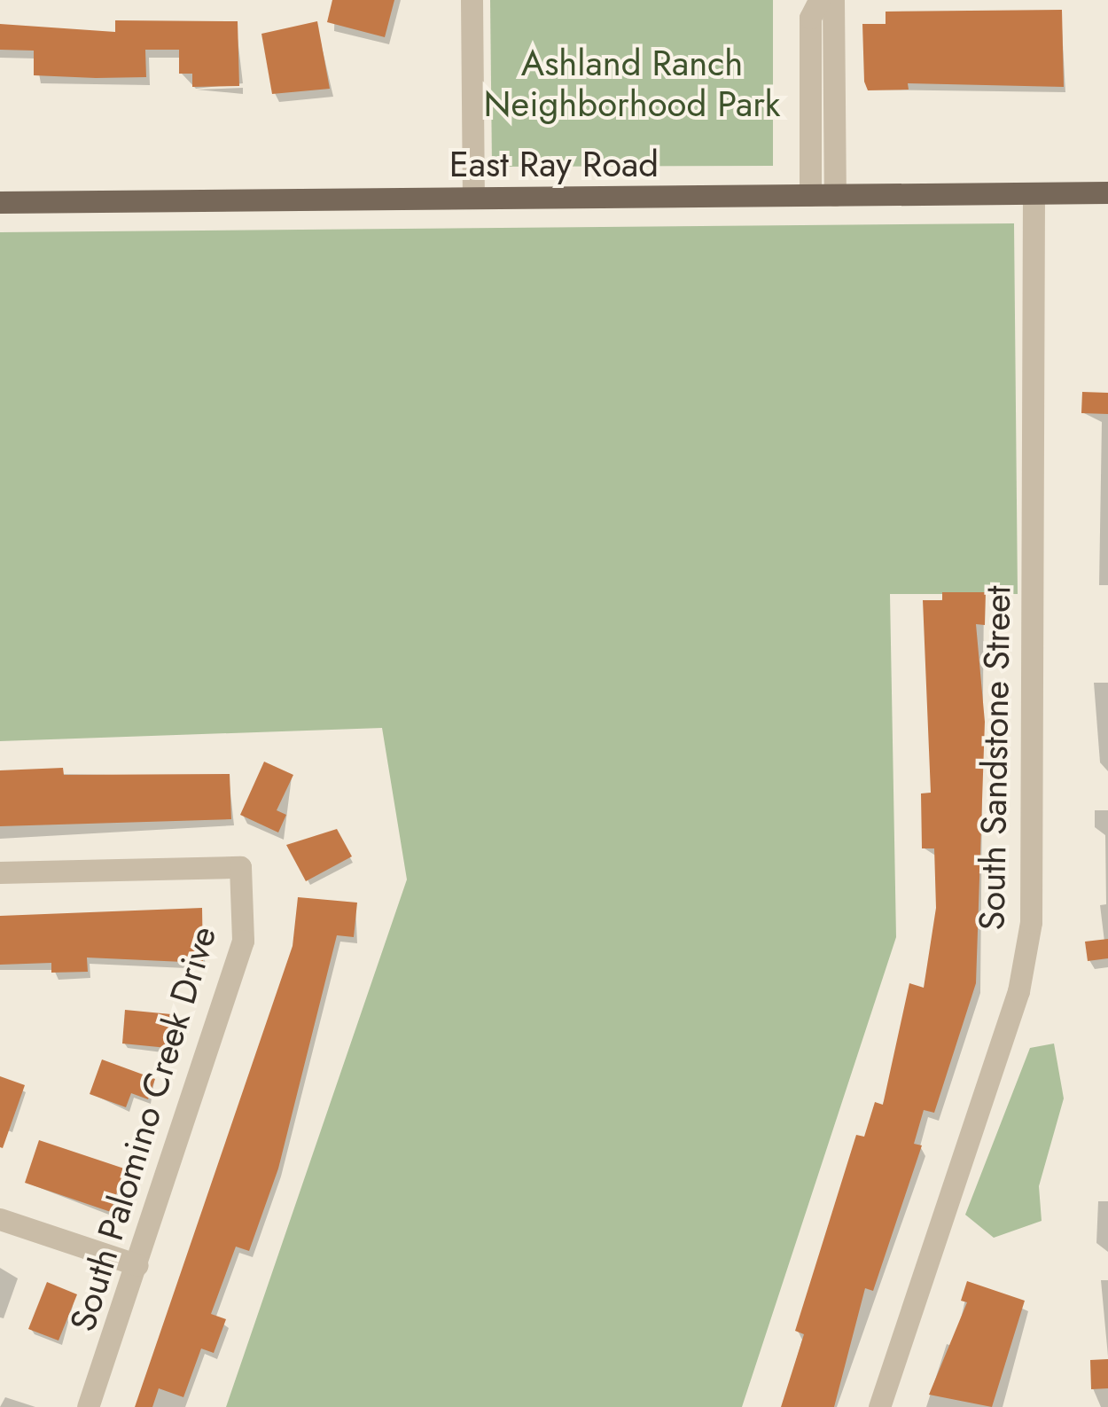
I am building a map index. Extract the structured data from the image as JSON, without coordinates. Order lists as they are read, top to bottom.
{
  "streets": {
    "main road": ["East Ray Road"],
    "street": ["South Sandstone Street", "South Palomino Creek Drive"]
  },
  "crossings": [
    ["East Ray Road", "South Sandstone Street"]
  ],
  "parks": ["Ashland Ranch Neighborhood Park"]
}
